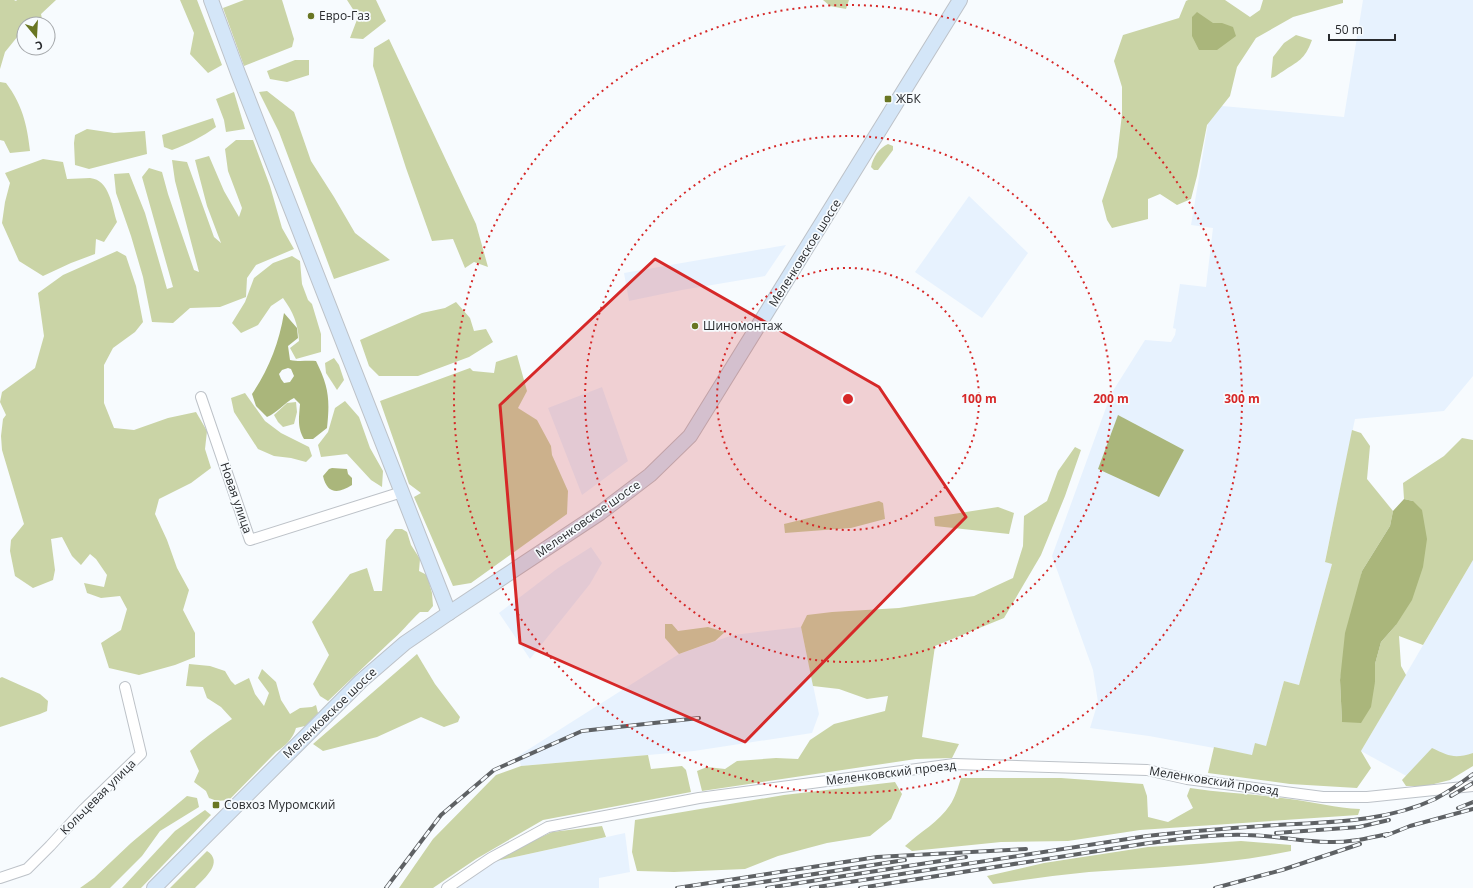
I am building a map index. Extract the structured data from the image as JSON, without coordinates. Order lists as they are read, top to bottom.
{
  "streets": {
    "main road": ["Меленковское шоссе"],
    "street": ["Новая улица", "Меленковский проезд", "Кольцевая улица"]
  },
  "places": {
    "other": ["Евро-Газ", "Шиномонтаж"],
    "transit": ["ЖБК", "Совхоз Муромский"]
  },
  "scale_bar": "50 m",
  "north": "bottom",
  "rings": ["100 m", "200 m", "300 m"]
}
